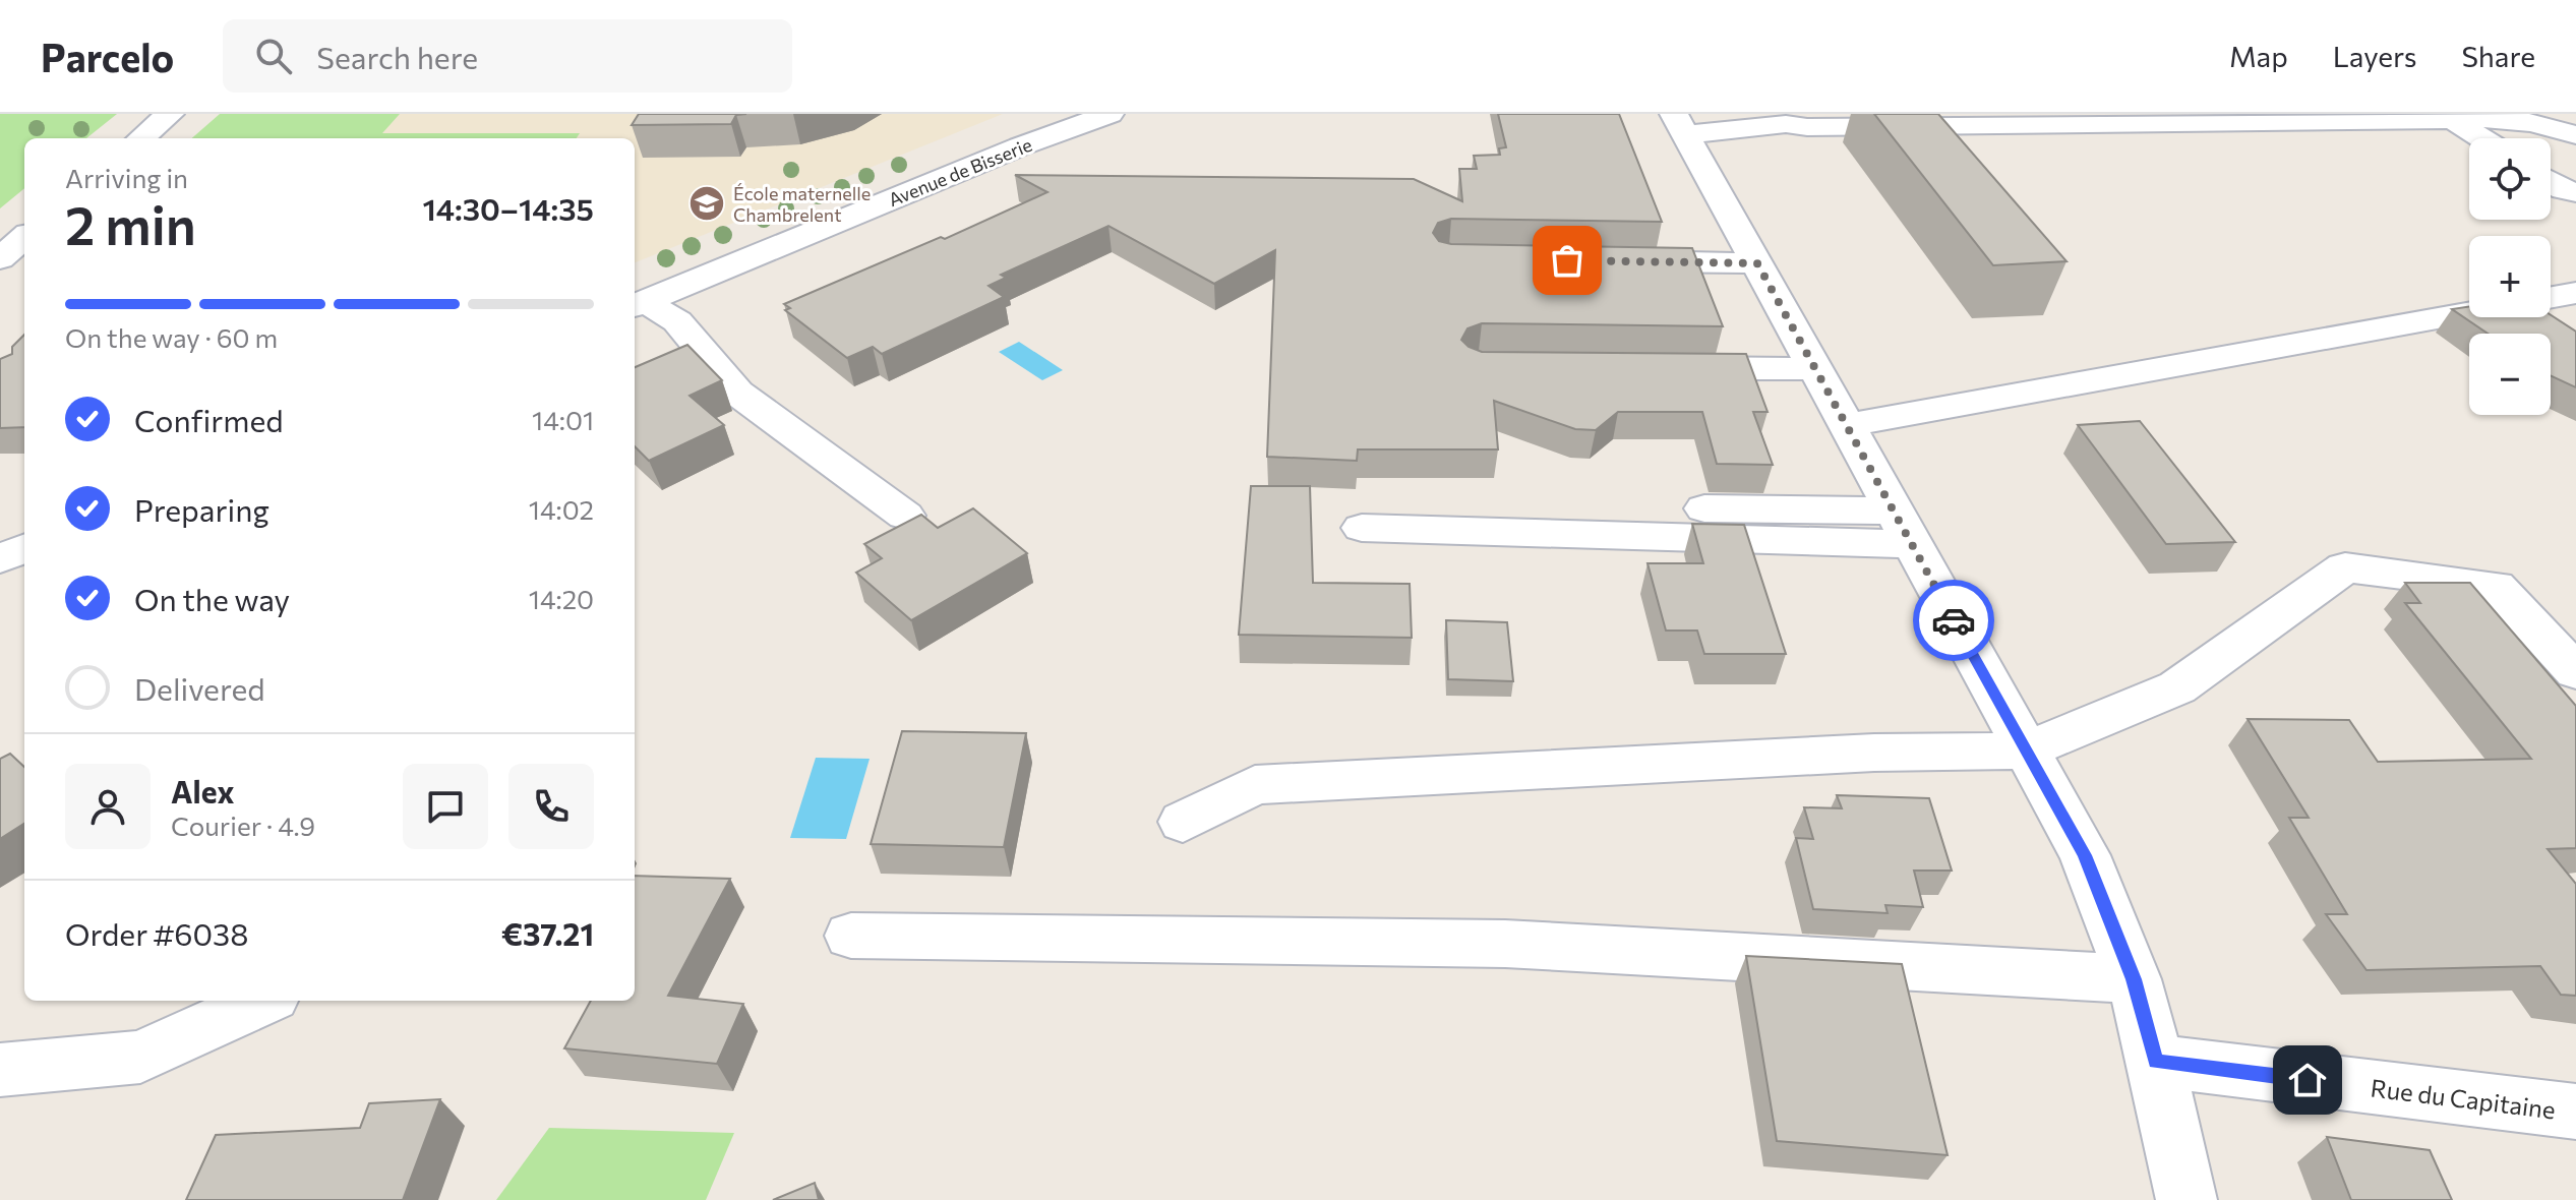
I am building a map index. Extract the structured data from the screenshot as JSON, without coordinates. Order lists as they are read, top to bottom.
{
  "streets": {
    "street": ["Avenue de Bisserie", "Rue du Capitaine"]
  },
  "places": {
    "school or university": ["École maternelle Chambrelent"]
  },
  "page": {
    "header": "Parcelo",
    "search": "Search here",
    "nav": ["Map", "Layers", "Share"],
    "map_buttons": ["+", "−"],
    "heading": ["2 min", "Arriving in", "14:30–14:35"],
    "panel": [
      "Alex",
      "Courier · 4.9",
      "Order #6038",
      "€37.21"
    ],
    "bar": "On the way · 60 m",
    "list": [
      ["Confirmed", "14:01"],
      ["Preparing", "14:02"],
      ["On the way", "14:20"],
      "Delivered"
    ]
  }
}
